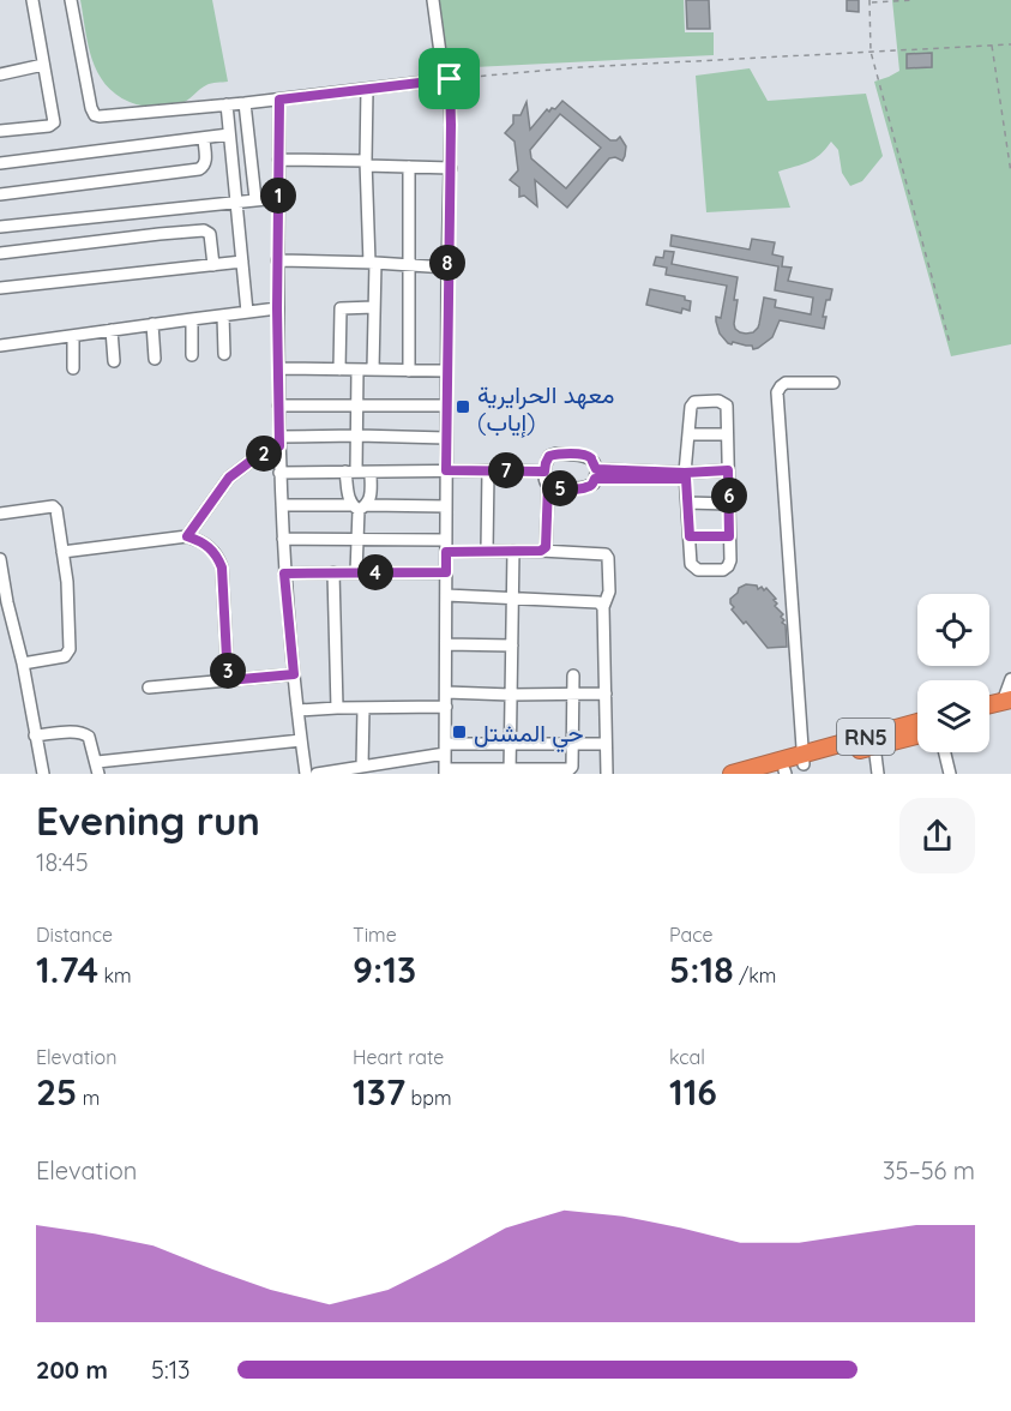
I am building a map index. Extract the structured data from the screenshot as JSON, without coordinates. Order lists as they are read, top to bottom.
{
  "streets": {
    "highway": ["RN5"]
  },
  "places": {
    "transit": ["معهد الحرايرية (إياب)", "حي المشتل"]
  },
  "page": {
    "pins": [
      "1",
      "8",
      "2",
      "7",
      "5",
      "6",
      "4",
      "3"
    ],
    "heading": ["Evening run", "18:45"],
    "stats": [
      ["Distance", "1.74 km"],
      ["Time", "9:13"],
      ["Pace", "5:18 /km"],
      ["Elevation", "25 m"],
      ["Heart rate", "137 bpm"],
      ["kcal", "116"]
    ],
    "chart": ["Elevation", "35–56 m"],
    "list": [
      {
        "name": "200 m",
        "note": "5:13"
      }
    ]
  }
}
